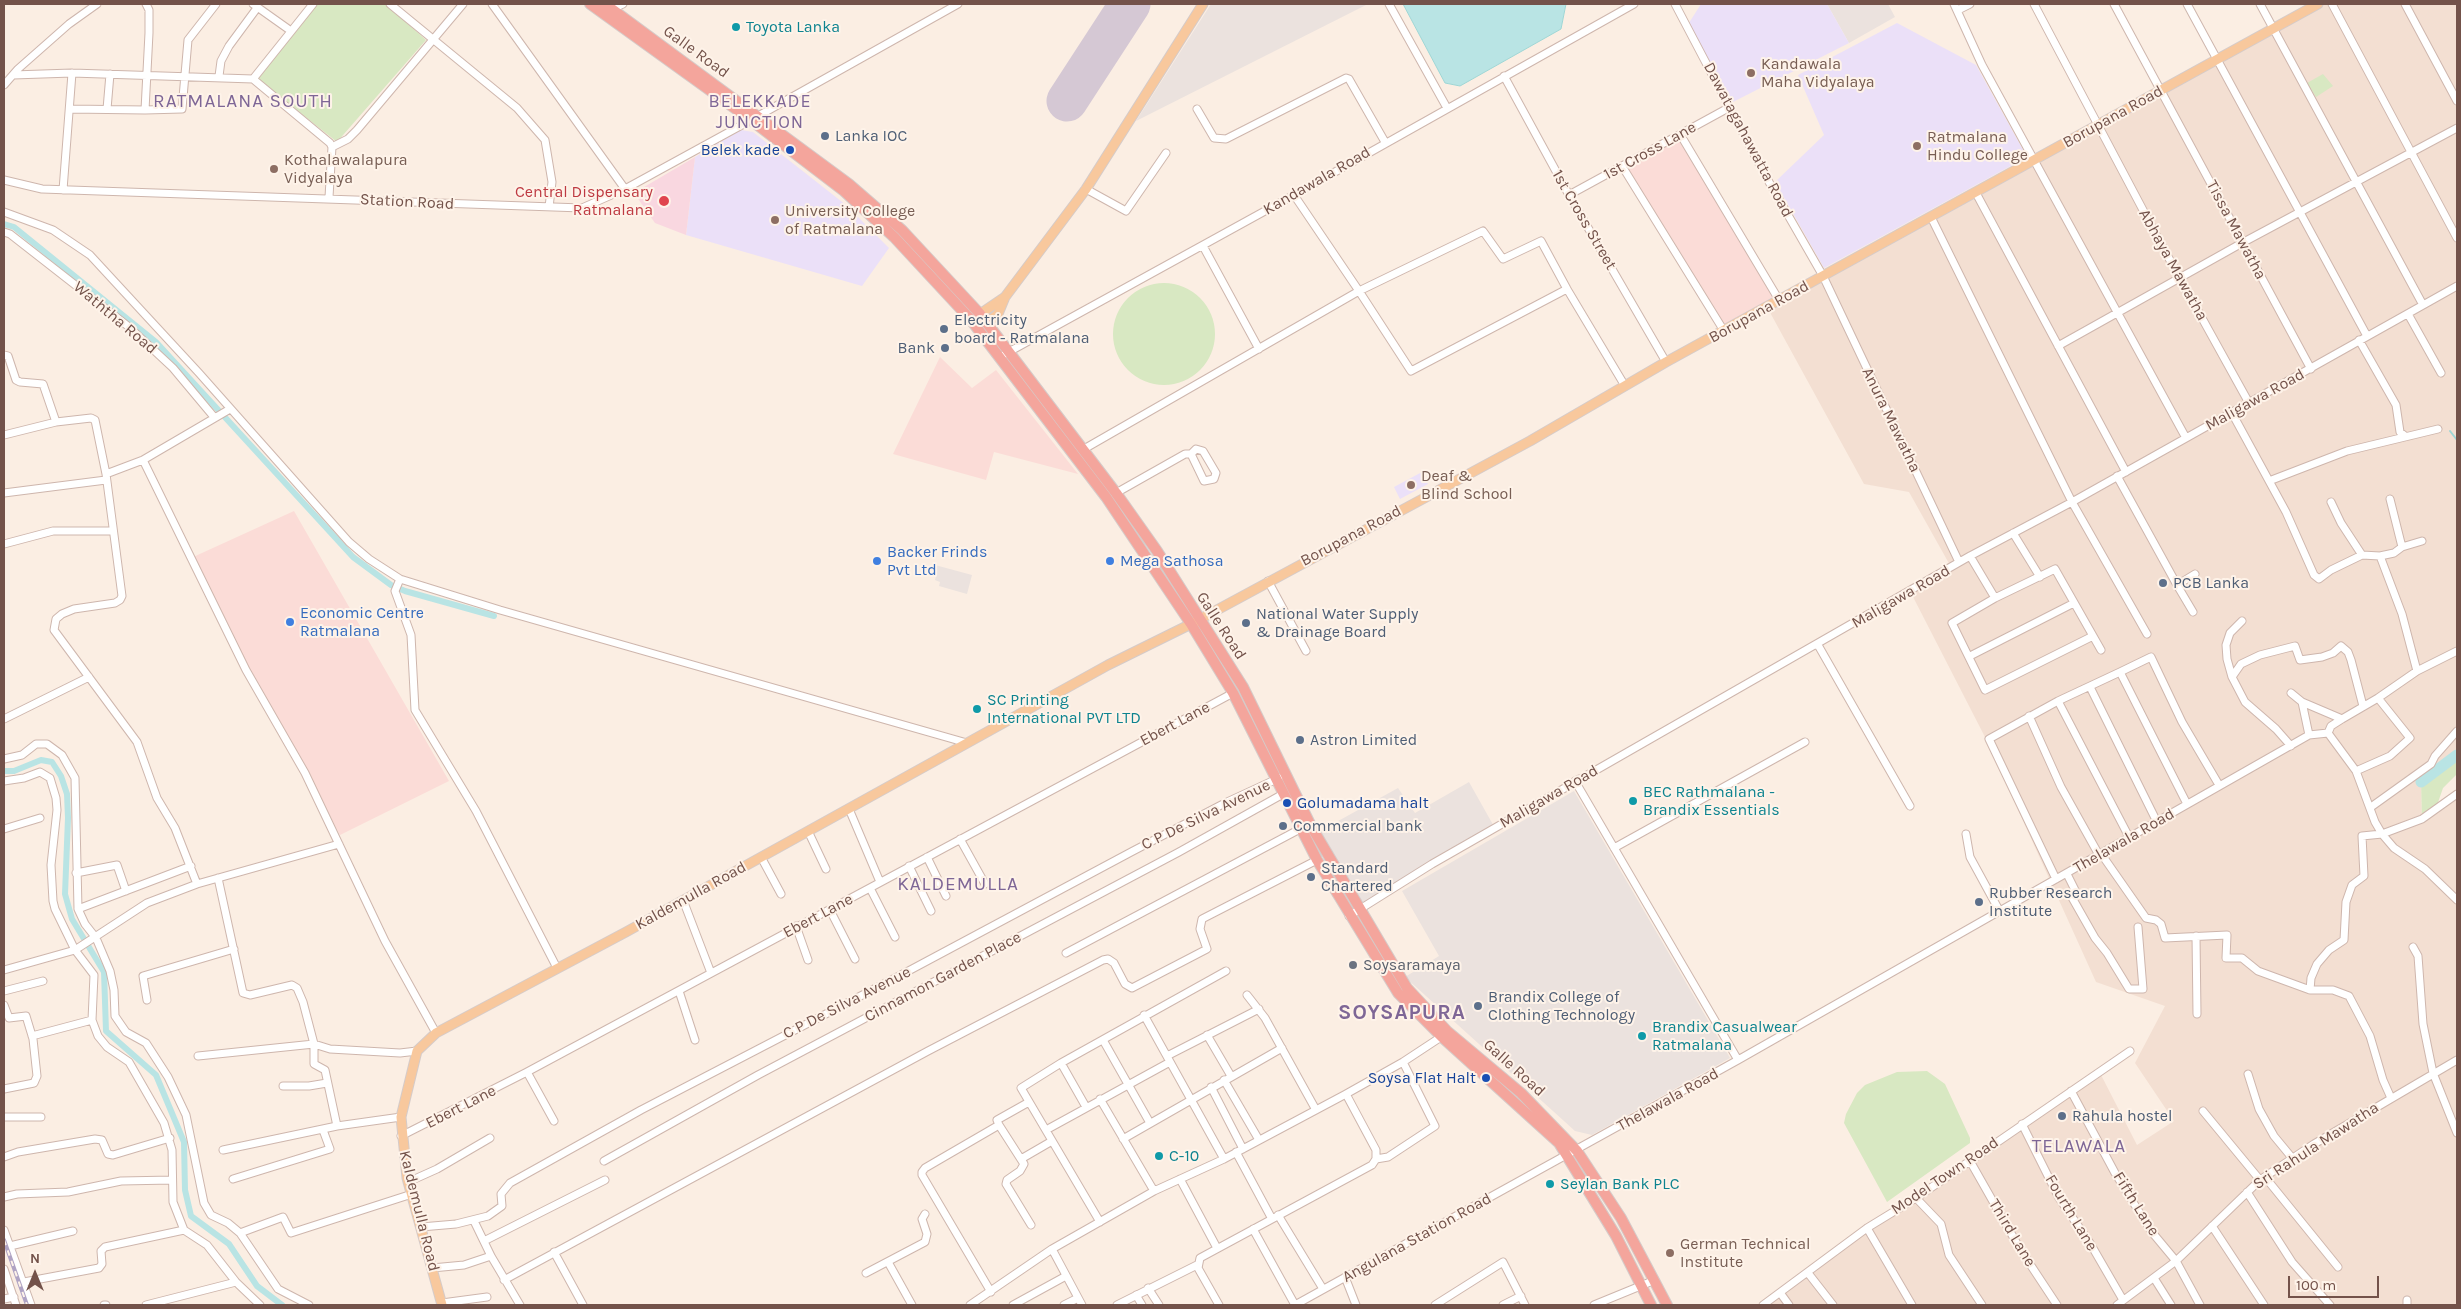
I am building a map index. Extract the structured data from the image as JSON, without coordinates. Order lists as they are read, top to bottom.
{
  "streets": {
    "highway": ["Galle Road"],
    "main road": ["Borupana Road", "Kaldemulla Road"],
    "street": [
      "Dawatagahawatta Road",
      "1st Cross Lane",
      "Kandawala Road",
      "Station Road",
      "1st Cross Street",
      "Tissa Mawatha",
      "Abhaya Mawatha",
      "Waththa Road",
      "Maligawa Road",
      "Anura Mawatha",
      "Ebert Lane",
      "C P De Silva Avenue",
      "Thelawala Road",
      "Cinnamon Garden Place",
      "Sri Rahula Mawatha",
      "Model Town Road",
      "Fifth Lane",
      "Fourth Lane",
      "Third Lane",
      "Angulana Station Road"
    ]
  },
  "crossings": [
    ["Galle Road", "Borupana Road"],
    ["Galle Road", "Kandawala Road"],
    ["Galle Road", "Station Road"],
    ["Galle Road", "Maligawa Road"],
    ["Galle Road", "Ebert Lane"],
    ["Galle Road", "C P De Silva Avenue"],
    ["Galle Road", "Thelawala Road"],
    ["Galle Road", "Kaldemulla Road"],
    ["Galle Road", "Cinnamon Garden Place"],
    ["Galle Road", "Angulana Station Road"],
    ["Borupana Road", "Dawatagahawatta Road"],
    ["Borupana Road", "1st Cross Street"],
    ["Borupana Road", "Tissa Mawatha"],
    ["Borupana Road", "Abhaya Mawatha"],
    ["Borupana Road", "Anura Mawatha"],
    ["Borupana Road", "Kaldemulla Road"],
    ["Dawatagahawatta Road", "1st Cross Lane"],
    ["Dawatagahawatta Road", "Anura Mawatha"],
    ["1st Cross Lane", "1st Cross Street"],
    ["Kandawala Road", "1st Cross Street"],
    ["Tissa Mawatha", "Maligawa Road"],
    ["Abhaya Mawatha", "Maligawa Road"],
    ["Maligawa Road", "Anura Mawatha"],
    ["Ebert Lane", "Kaldemulla Road"],
    ["C P De Silva Avenue", "Kaldemulla Road"],
    ["Thelawala Road", "Angulana Station Road"],
    ["Sri Rahula Mawatha", "Fifth Lane"],
    ["Sri Rahula Mawatha", "Fourth Lane"],
    ["Model Town Road", "Fifth Lane"],
    ["Model Town Road", "Fourth Lane"],
    ["Model Town Road", "Third Lane"]
  ],
  "districts": [
    "RATMALANA SOUTH",
    "BELEKKADE JUNCTION",
    "KALDEMULLA",
    "SOYSAPURA",
    "TELAWALA"
  ],
  "places": [
    "Toyota Lanka",
    "Kandawala Maha Vidyalaya",
    "Lanka IOC",
    "Ratmalana Hindu College",
    "Belek kade",
    "Kothalawalapura Vidyalaya",
    "Central Dispensary Ratmalana",
    "University College of Ratmalana",
    "Electricity board - Ratmalana",
    "Bank",
    "Deaf & Blind School",
    "Backer Frinds Pvt Ltd",
    "Mega Sathosa",
    "PCB Lanka",
    "Economic Centre Ratmalana",
    "National Water Supply & Drainage Board",
    "SC Printing International PVT LTD",
    "Astron Limited",
    "BEC Rathmalana - Brandix Essentials",
    "Golumadama halt",
    "Commercial bank",
    "Standard Chartered",
    "Rubber Research Institute",
    "Soysaramaya",
    "Brandix College of Clothing Technology",
    "Brandix Casualwear Ratmalana",
    "Soysa Flat Halt",
    "Rahula hostel",
    "C-10",
    "Seylan Bank PLC",
    "German Technical Institute"
  ],
  "scale_bar": "100 m",
  "north": "top"
}
